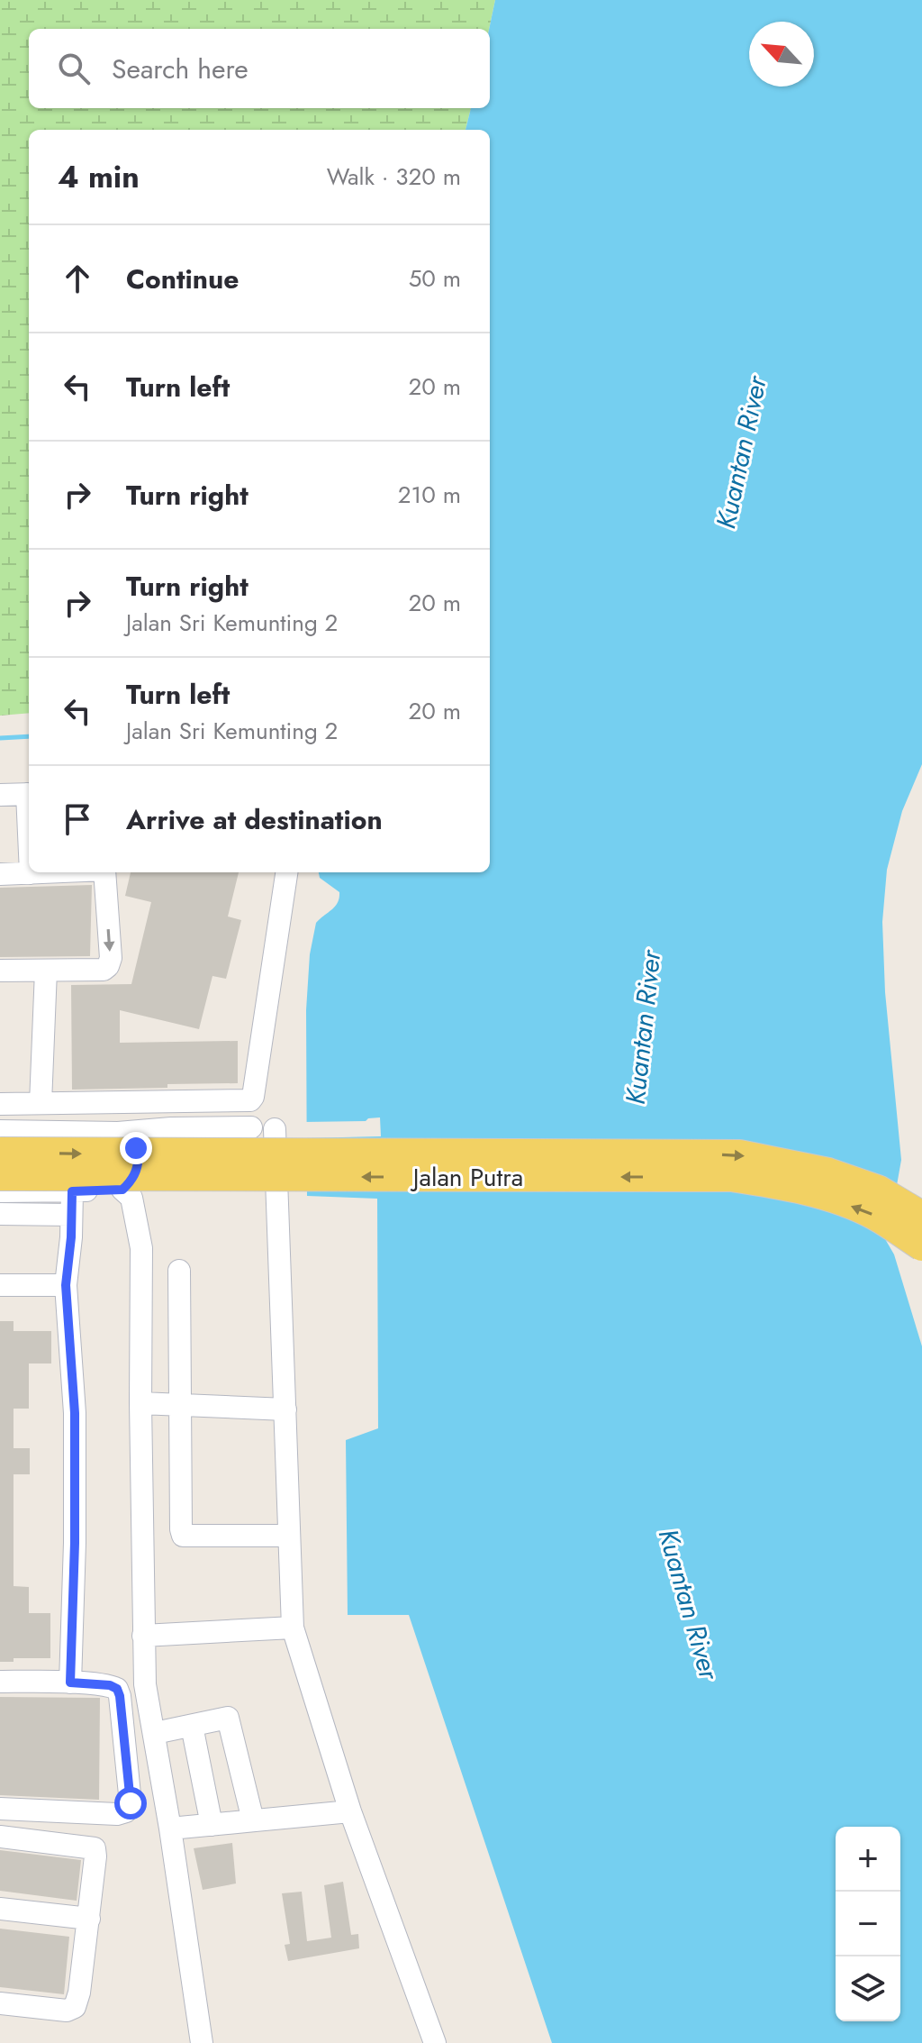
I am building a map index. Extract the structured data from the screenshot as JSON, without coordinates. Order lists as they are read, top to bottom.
{
  "streets": {
    "main road": ["Jalan Putra"]
  },
  "water": ["Kuantan River"],
  "north": "top left",
  "page": {
    "search": "Search here",
    "heading": ["4 min", "Walk · 320 m"],
    "list": [
      ["Continue", "50 m"],
      ["Turn left", "20 m"],
      ["Turn right", "210 m"],
      ["Turn right", "Jalan Sri Kemunting 2", "20 m"],
      ["Turn left", "Jalan Sri Kemunting 2", "20 m"],
      "Arrive at destination"
    ],
    "map_buttons": ["+", "−"]
  }
}
